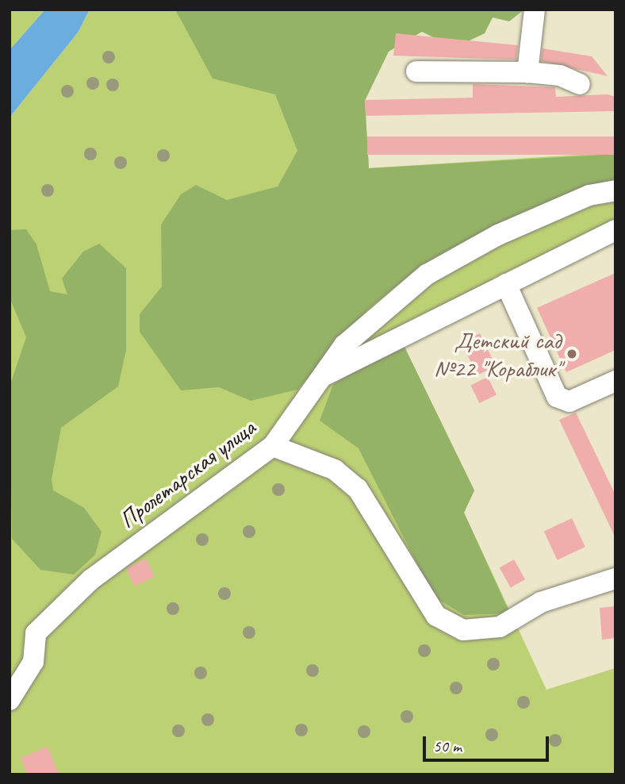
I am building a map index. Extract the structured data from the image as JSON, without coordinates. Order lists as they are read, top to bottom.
{
  "streets": {
    "street": ["Пролетарская улица"]
  },
  "places": ["Детский сад №22 \"Кораблик\""],
  "scale_bar": "50 m"
}
